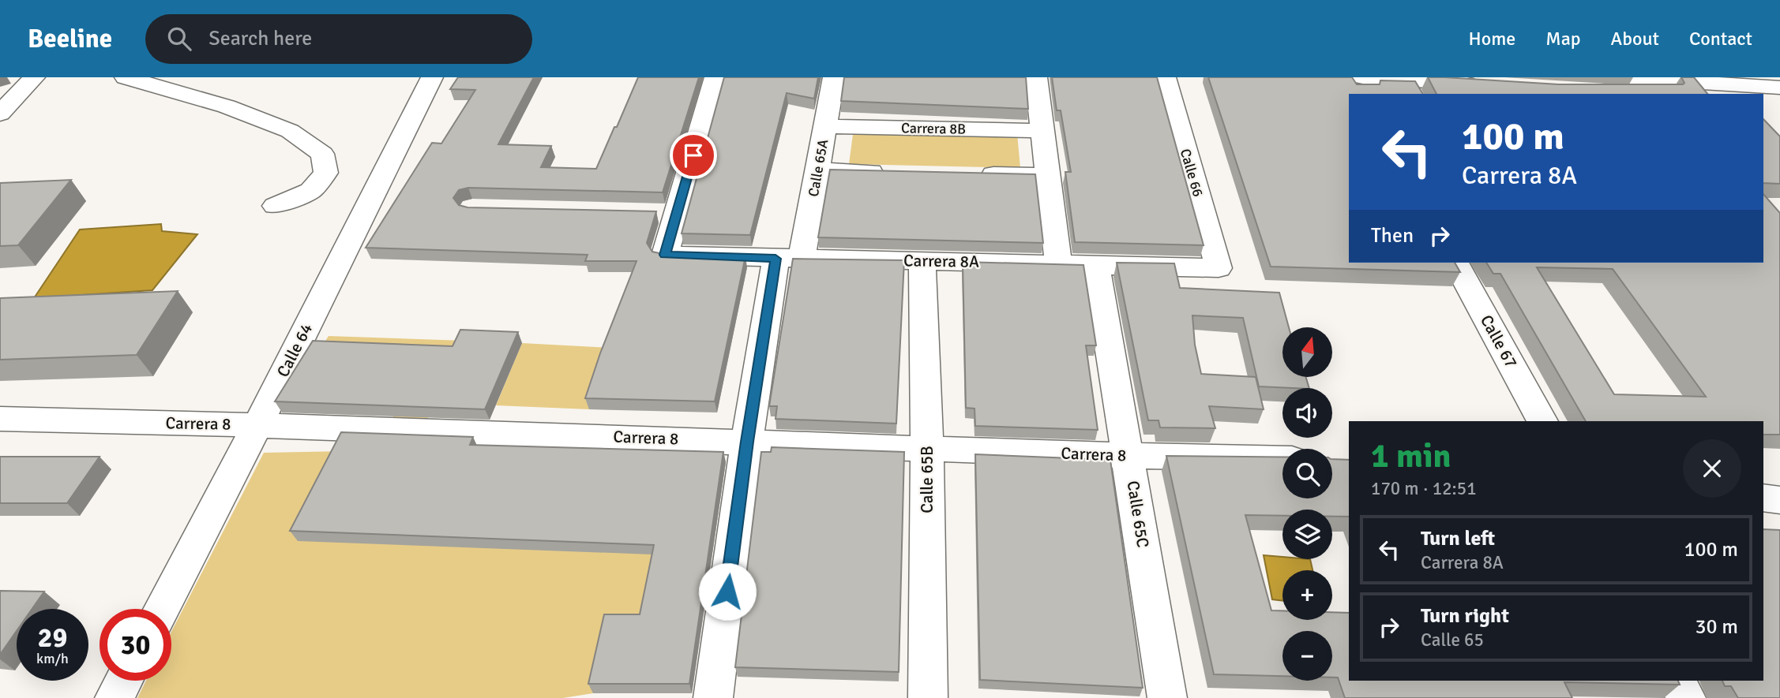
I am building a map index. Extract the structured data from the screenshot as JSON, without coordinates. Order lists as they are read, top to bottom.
{
  "streets": {
    "street": [
      "Carrera 8B",
      "Calle 65A",
      "Calle 66",
      "Carrera 8A",
      "Calle 67",
      "Calle 64",
      "Carrera 8",
      "Calle 65B",
      "Calle 65C"
    ]
  },
  "crossings": [
    ["Carrera 8B", "Calle 65A"],
    ["Calle 65A", "Carrera 8A"],
    ["Calle 65A", "Carrera 8"],
    ["Calle 66", "Carrera 8A"],
    ["Carrera 8A", "Calle 65B"],
    ["Carrera 8A", "Calle 65C"],
    ["Calle 64", "Carrera 8"],
    ["Carrera 8", "Calle 65B"],
    ["Carrera 8", "Calle 65C"]
  ],
  "north": "top",
  "page": {
    "header": "Beeline",
    "search": "Search here",
    "nav": [
      "Home",
      "Map",
      "About",
      "Contact"
    ],
    "turn": ["100 m", "Carrera 8A"],
    "then": "Then",
    "map_buttons": ["+", "−"],
    "heading": ["1 min", "170 m · 12:51"],
    "list": [
      {
        "name": "Turn left",
        "note": "Carrera 8A",
        "value": "100 m"
      },
      {
        "name": "Turn right",
        "note": "Calle 65",
        "value": "30 m"
      }
    ],
    "speed": "29 km/h",
    "limit": "30"
  }
}
